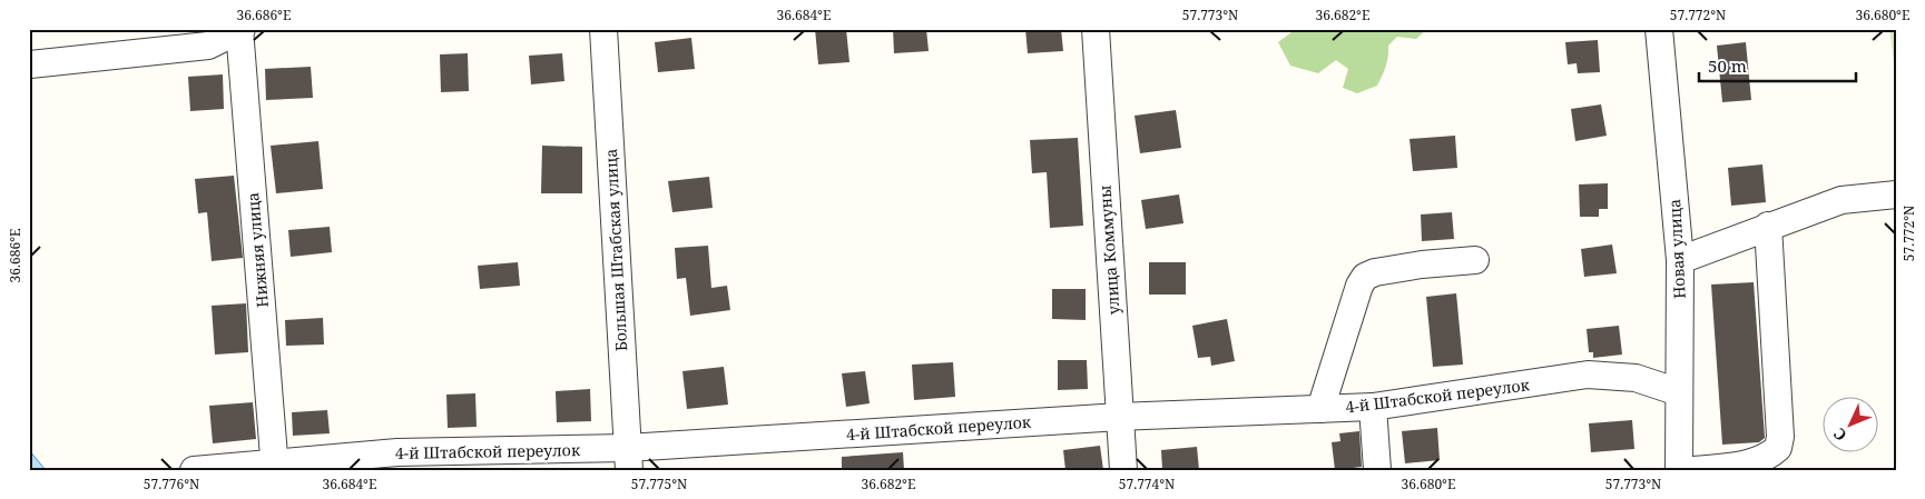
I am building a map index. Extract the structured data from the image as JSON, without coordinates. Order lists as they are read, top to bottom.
{
  "streets": {
    "street": [
      "Новая улица",
      "Нижняя улица",
      "Большая Штабская улица",
      "улица Коммуны",
      "4-й Штабской переулок"
    ]
  },
  "crossings": [
    ["Новая улица", "4-й Штабской переулок"],
    ["Нижняя улица", "4-й Штабской переулок"],
    ["Большая Штабская улица", "4-й Штабской переулок"],
    ["улица Коммуны", "4-й Штабской переулок"]
  ],
  "scale_bar": "50 m",
  "north": "bottom left",
  "coordinates": [
    "36.686°E",
    "36.684°E",
    "57.773°N",
    "36.682°E",
    "57.772°N",
    "36.680°E",
    "57.776°N",
    "57.775°N",
    "57.774°N"
  ]
}
